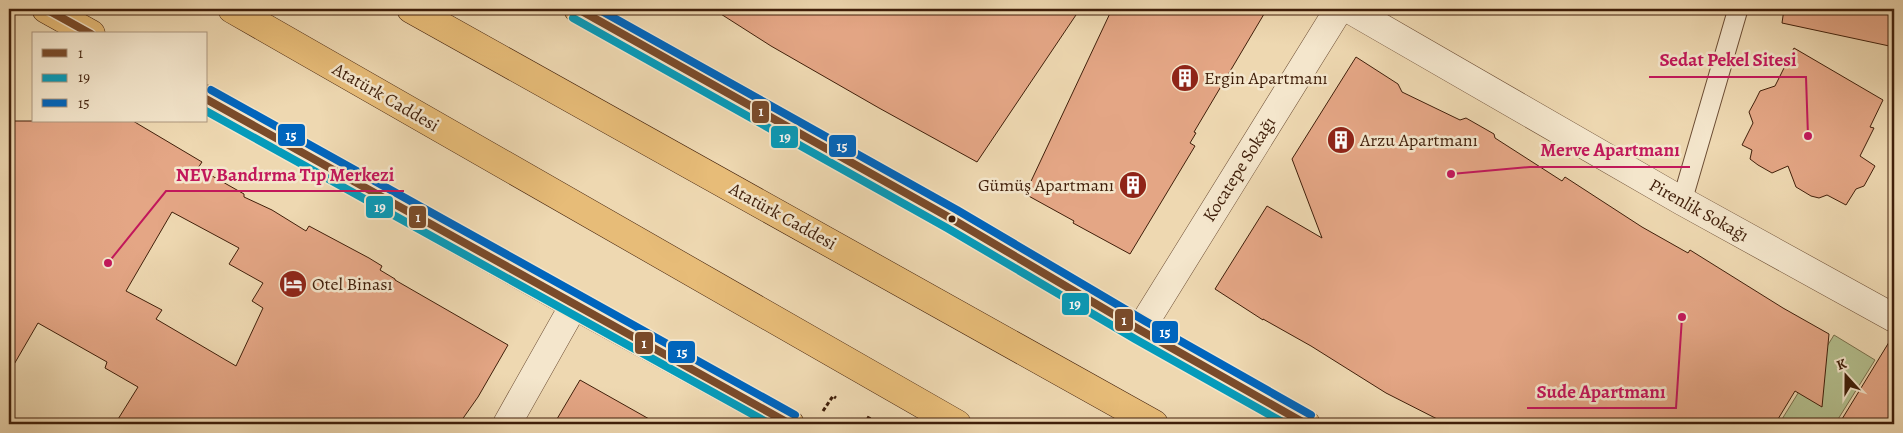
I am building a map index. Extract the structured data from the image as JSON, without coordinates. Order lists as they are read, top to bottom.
{
  "streets": {
    "main road": ["Atatürk Caddesi"],
    "street": ["Kocatepe Sokağı", "Pirenlik Sokağı"]
  },
  "places": {
    "building": ["Ergin Apartmanı", "Arzu Apartmanı", "Gümüş Apartmanı"],
    "other": [
      "Sedat Pekel Sitesi",
      "Merve Apartmanı",
      "NEV Bandırma Tıp Merkezi",
      "Sude Apartmanı"
    ],
    "hotel": ["Otel Binası"]
  },
  "lines": ["transit line 1", "transit line 15", "transit line 19"],
  "legend": ["1", "19", "15"],
  "north": "top"
}
